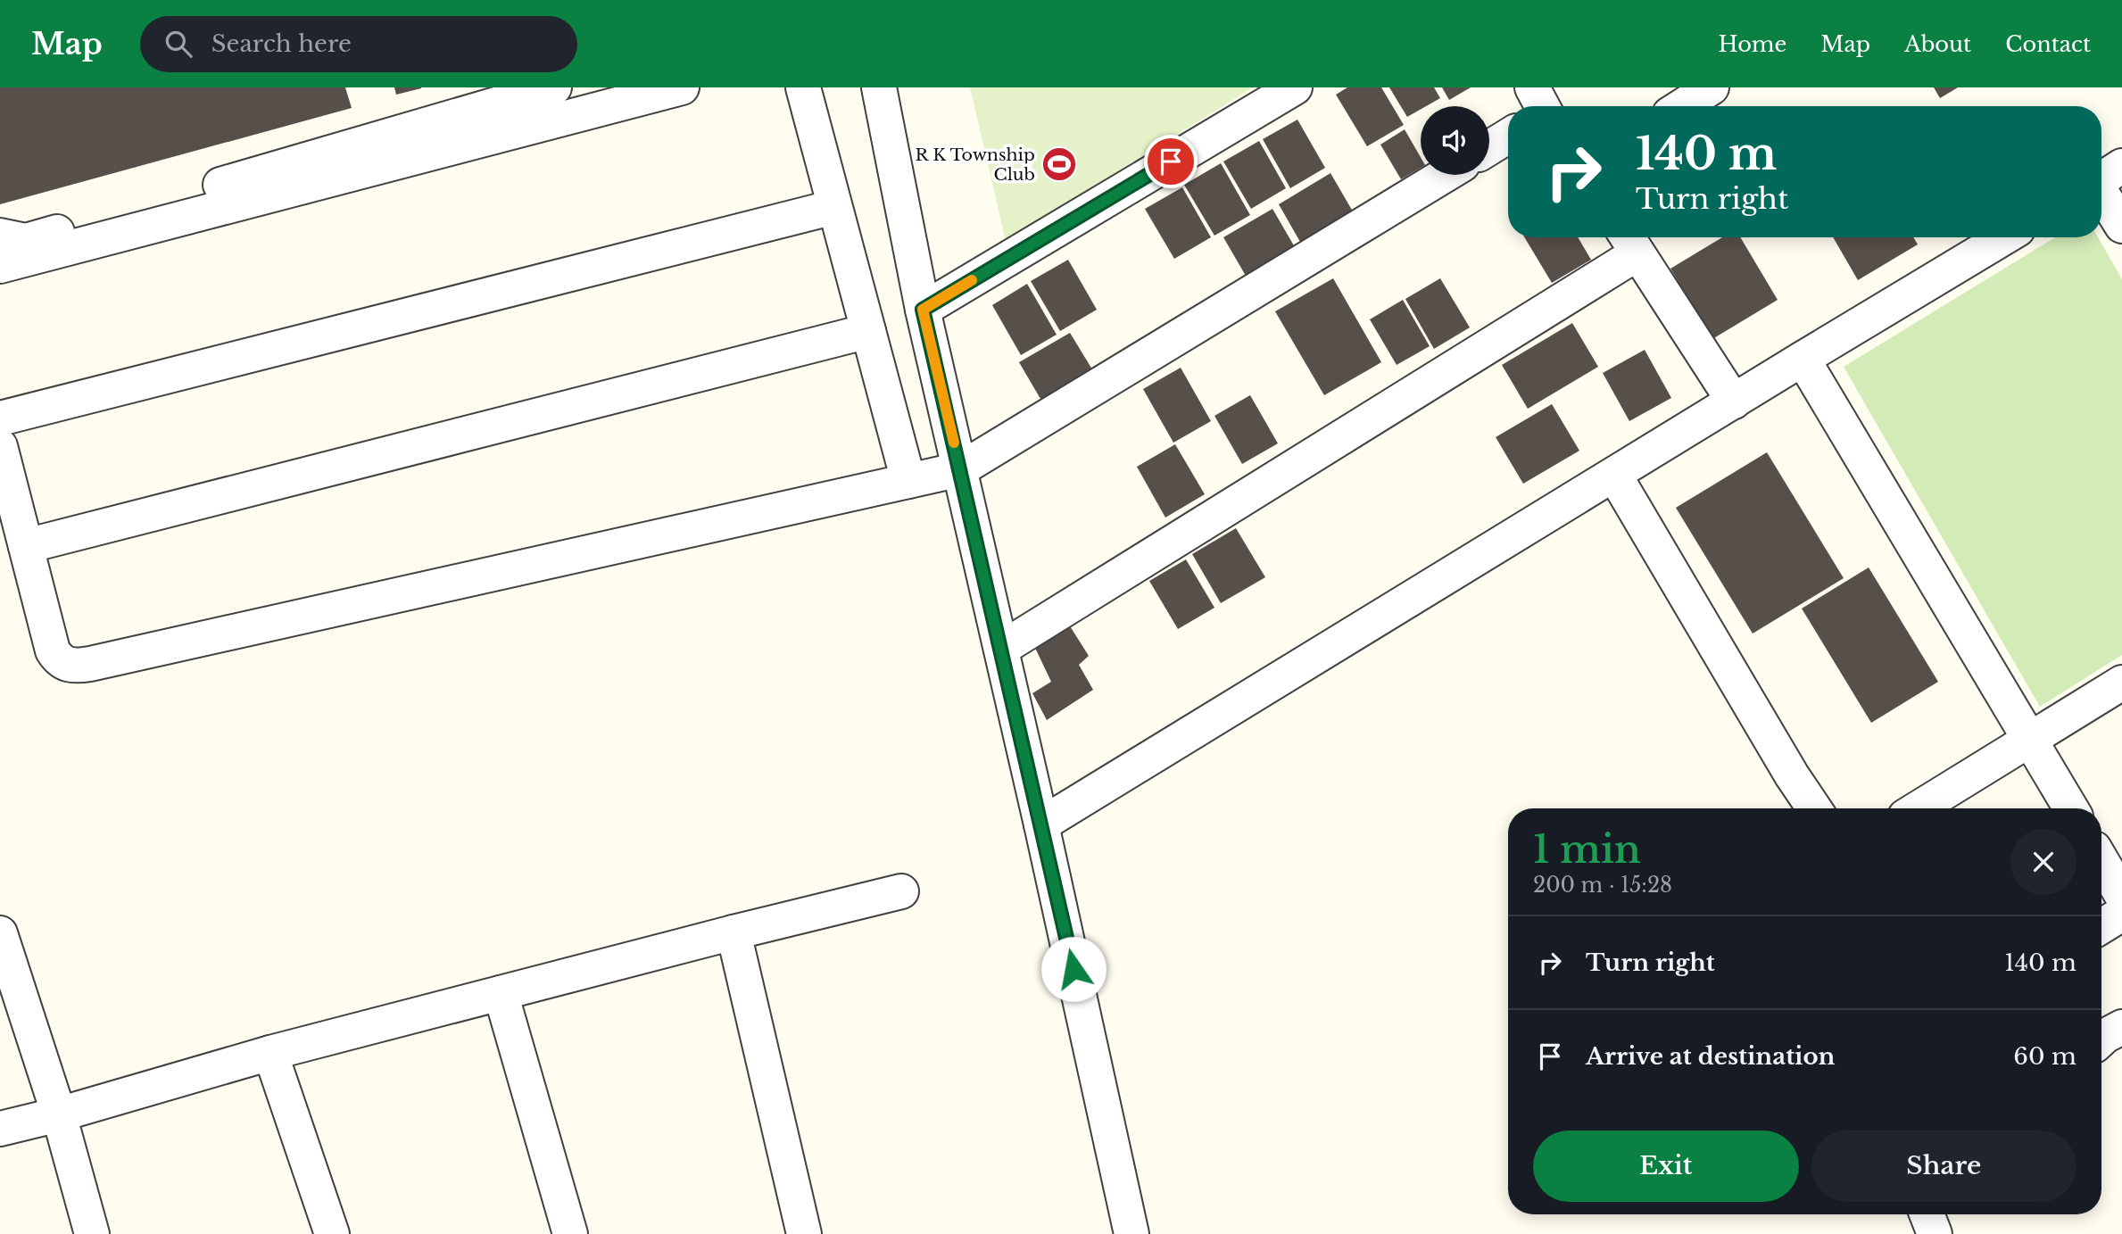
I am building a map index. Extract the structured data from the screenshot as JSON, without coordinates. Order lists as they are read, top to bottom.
{
  "places": {
    "sports": ["R K Township Club"]
  },
  "page": {
    "header": "Map",
    "search": "Search here",
    "nav": [
      "Home",
      "Map",
      "About",
      "Contact"
    ],
    "turn": ["140 m", "Turn right"],
    "heading": ["1 min", "200 m · 15:28"],
    "list": [
      {
        "name": "Turn right",
        "value": "140 m"
      },
      {
        "name": "Arrive at destination",
        "value": "60 m"
      }
    ],
    "buttons": ["Exit", "Share"]
  }
}
